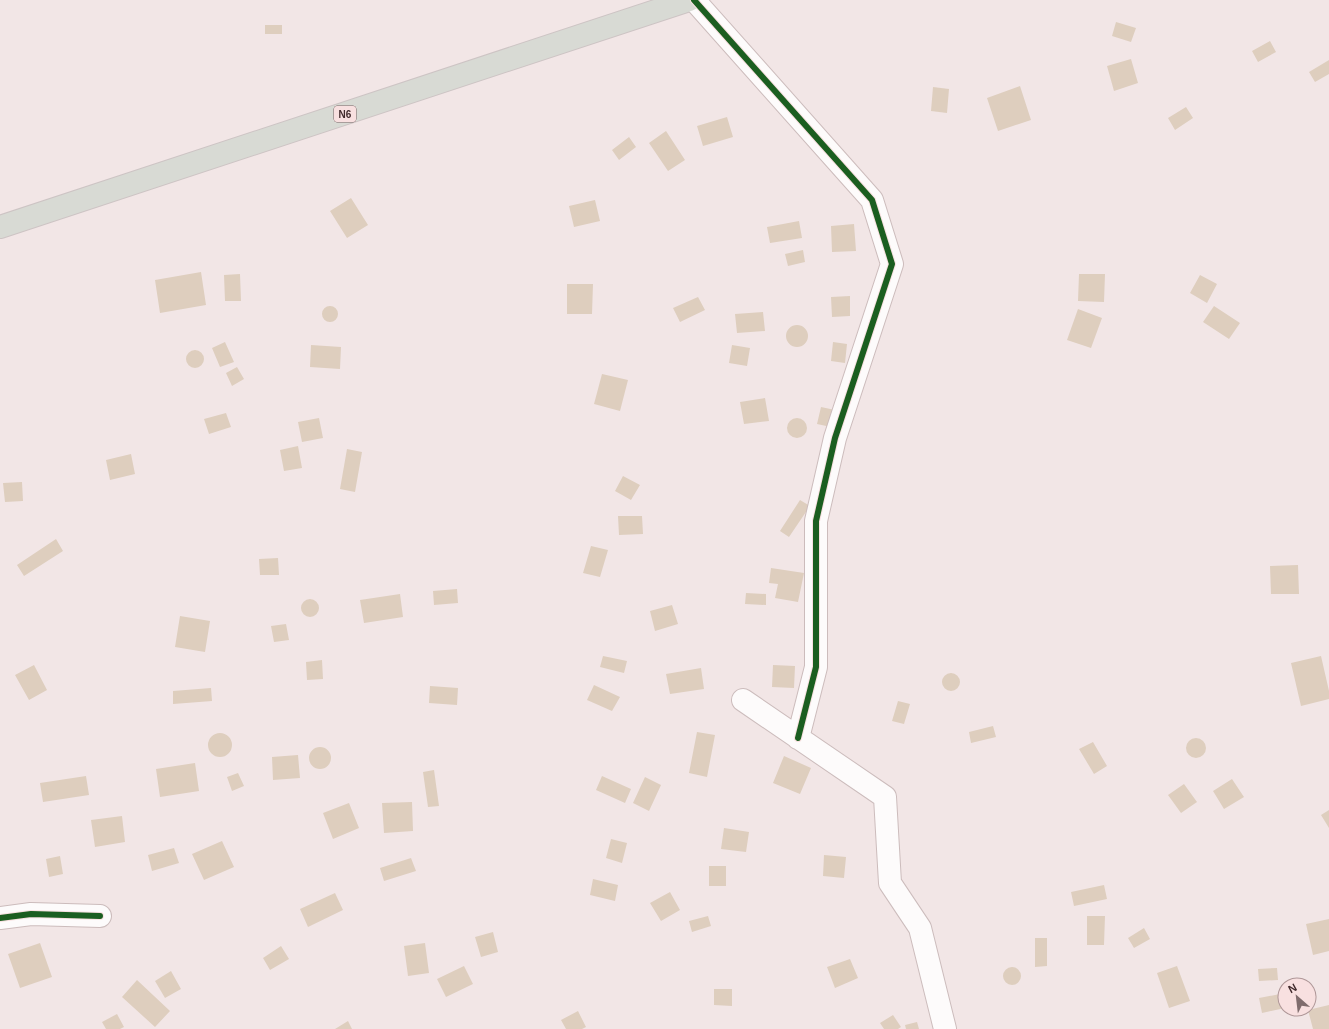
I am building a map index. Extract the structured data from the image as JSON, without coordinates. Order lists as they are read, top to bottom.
{
  "streets": {
    "highway": ["N6"]
  },
  "north": "top left"
}
